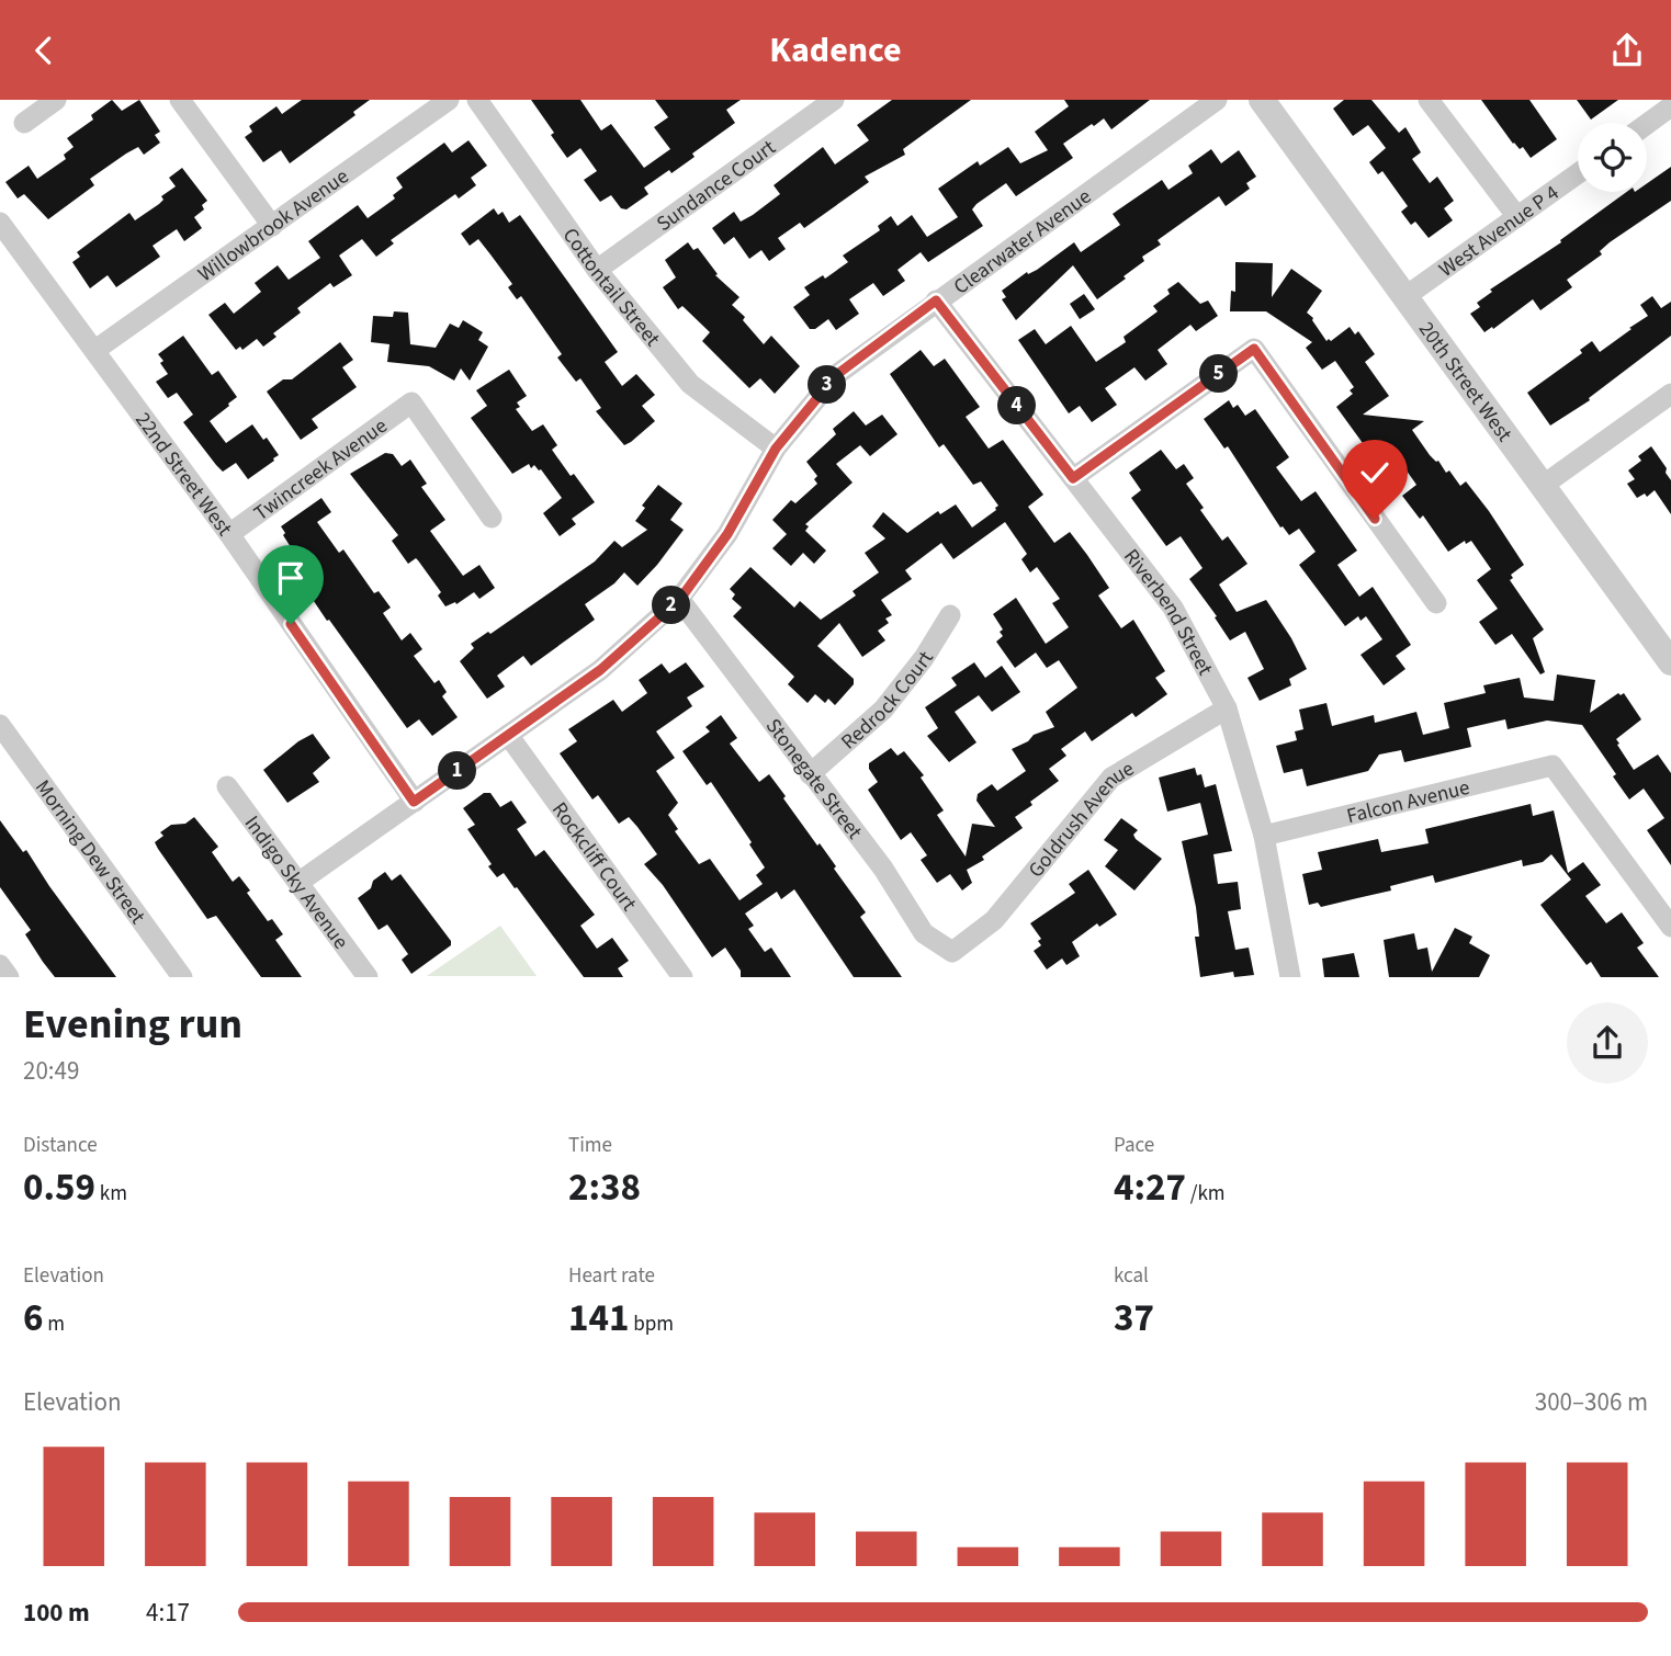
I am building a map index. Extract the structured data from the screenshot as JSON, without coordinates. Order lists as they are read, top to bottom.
{
  "streets": {
    "street": [
      "Sundance Court",
      "Willowbrook Avenue",
      "West Avenue P 4",
      "Clearwater Avenue",
      "Cottontail Street",
      "20th Street West",
      "Twincreek Avenue",
      "22nd Street West",
      "Riverbend Street",
      "Redrock Court",
      "Stonegate Street",
      "Falcon Avenue",
      "Goldrush Avenue",
      "Morning Dew Street",
      "Rockcliff Court",
      "Indigo Sky Avenue"
    ]
  },
  "crossings": [
    ["Sundance Court", "Cottontail Street"],
    ["Willowbrook Avenue", "22nd Street West"],
    ["West Avenue P 4", "20th Street West"],
    ["Clearwater Avenue", "Cottontail Street"],
    ["Clearwater Avenue", "22nd Street West"],
    ["Clearwater Avenue", "Riverbend Street"],
    ["Clearwater Avenue", "Stonegate Street"],
    ["Clearwater Avenue", "Rockcliff Court"],
    ["Clearwater Avenue", "Indigo Sky Avenue"],
    ["Twincreek Avenue", "22nd Street West"],
    ["Riverbend Street", "Falcon Avenue"],
    ["Riverbend Street", "Goldrush Avenue"],
    ["Redrock Court", "Stonegate Street"],
    ["Stonegate Street", "Goldrush Avenue"]
  ],
  "page": {
    "header": "Kadence",
    "pins": [
      "5",
      "3",
      "4",
      "2",
      "1"
    ],
    "heading": ["Evening run", "20:49"],
    "stats": [
      ["Distance", "0.59 km"],
      ["Time", "2:38"],
      ["Pace", "4:27 /km"],
      ["Elevation", "6 m"],
      ["Heart rate", "141 bpm"],
      ["kcal", "37"]
    ],
    "chart": ["Elevation", "300–306 m"],
    "list": [
      {
        "name": "100 m",
        "note": "4:17"
      }
    ]
  }
}
